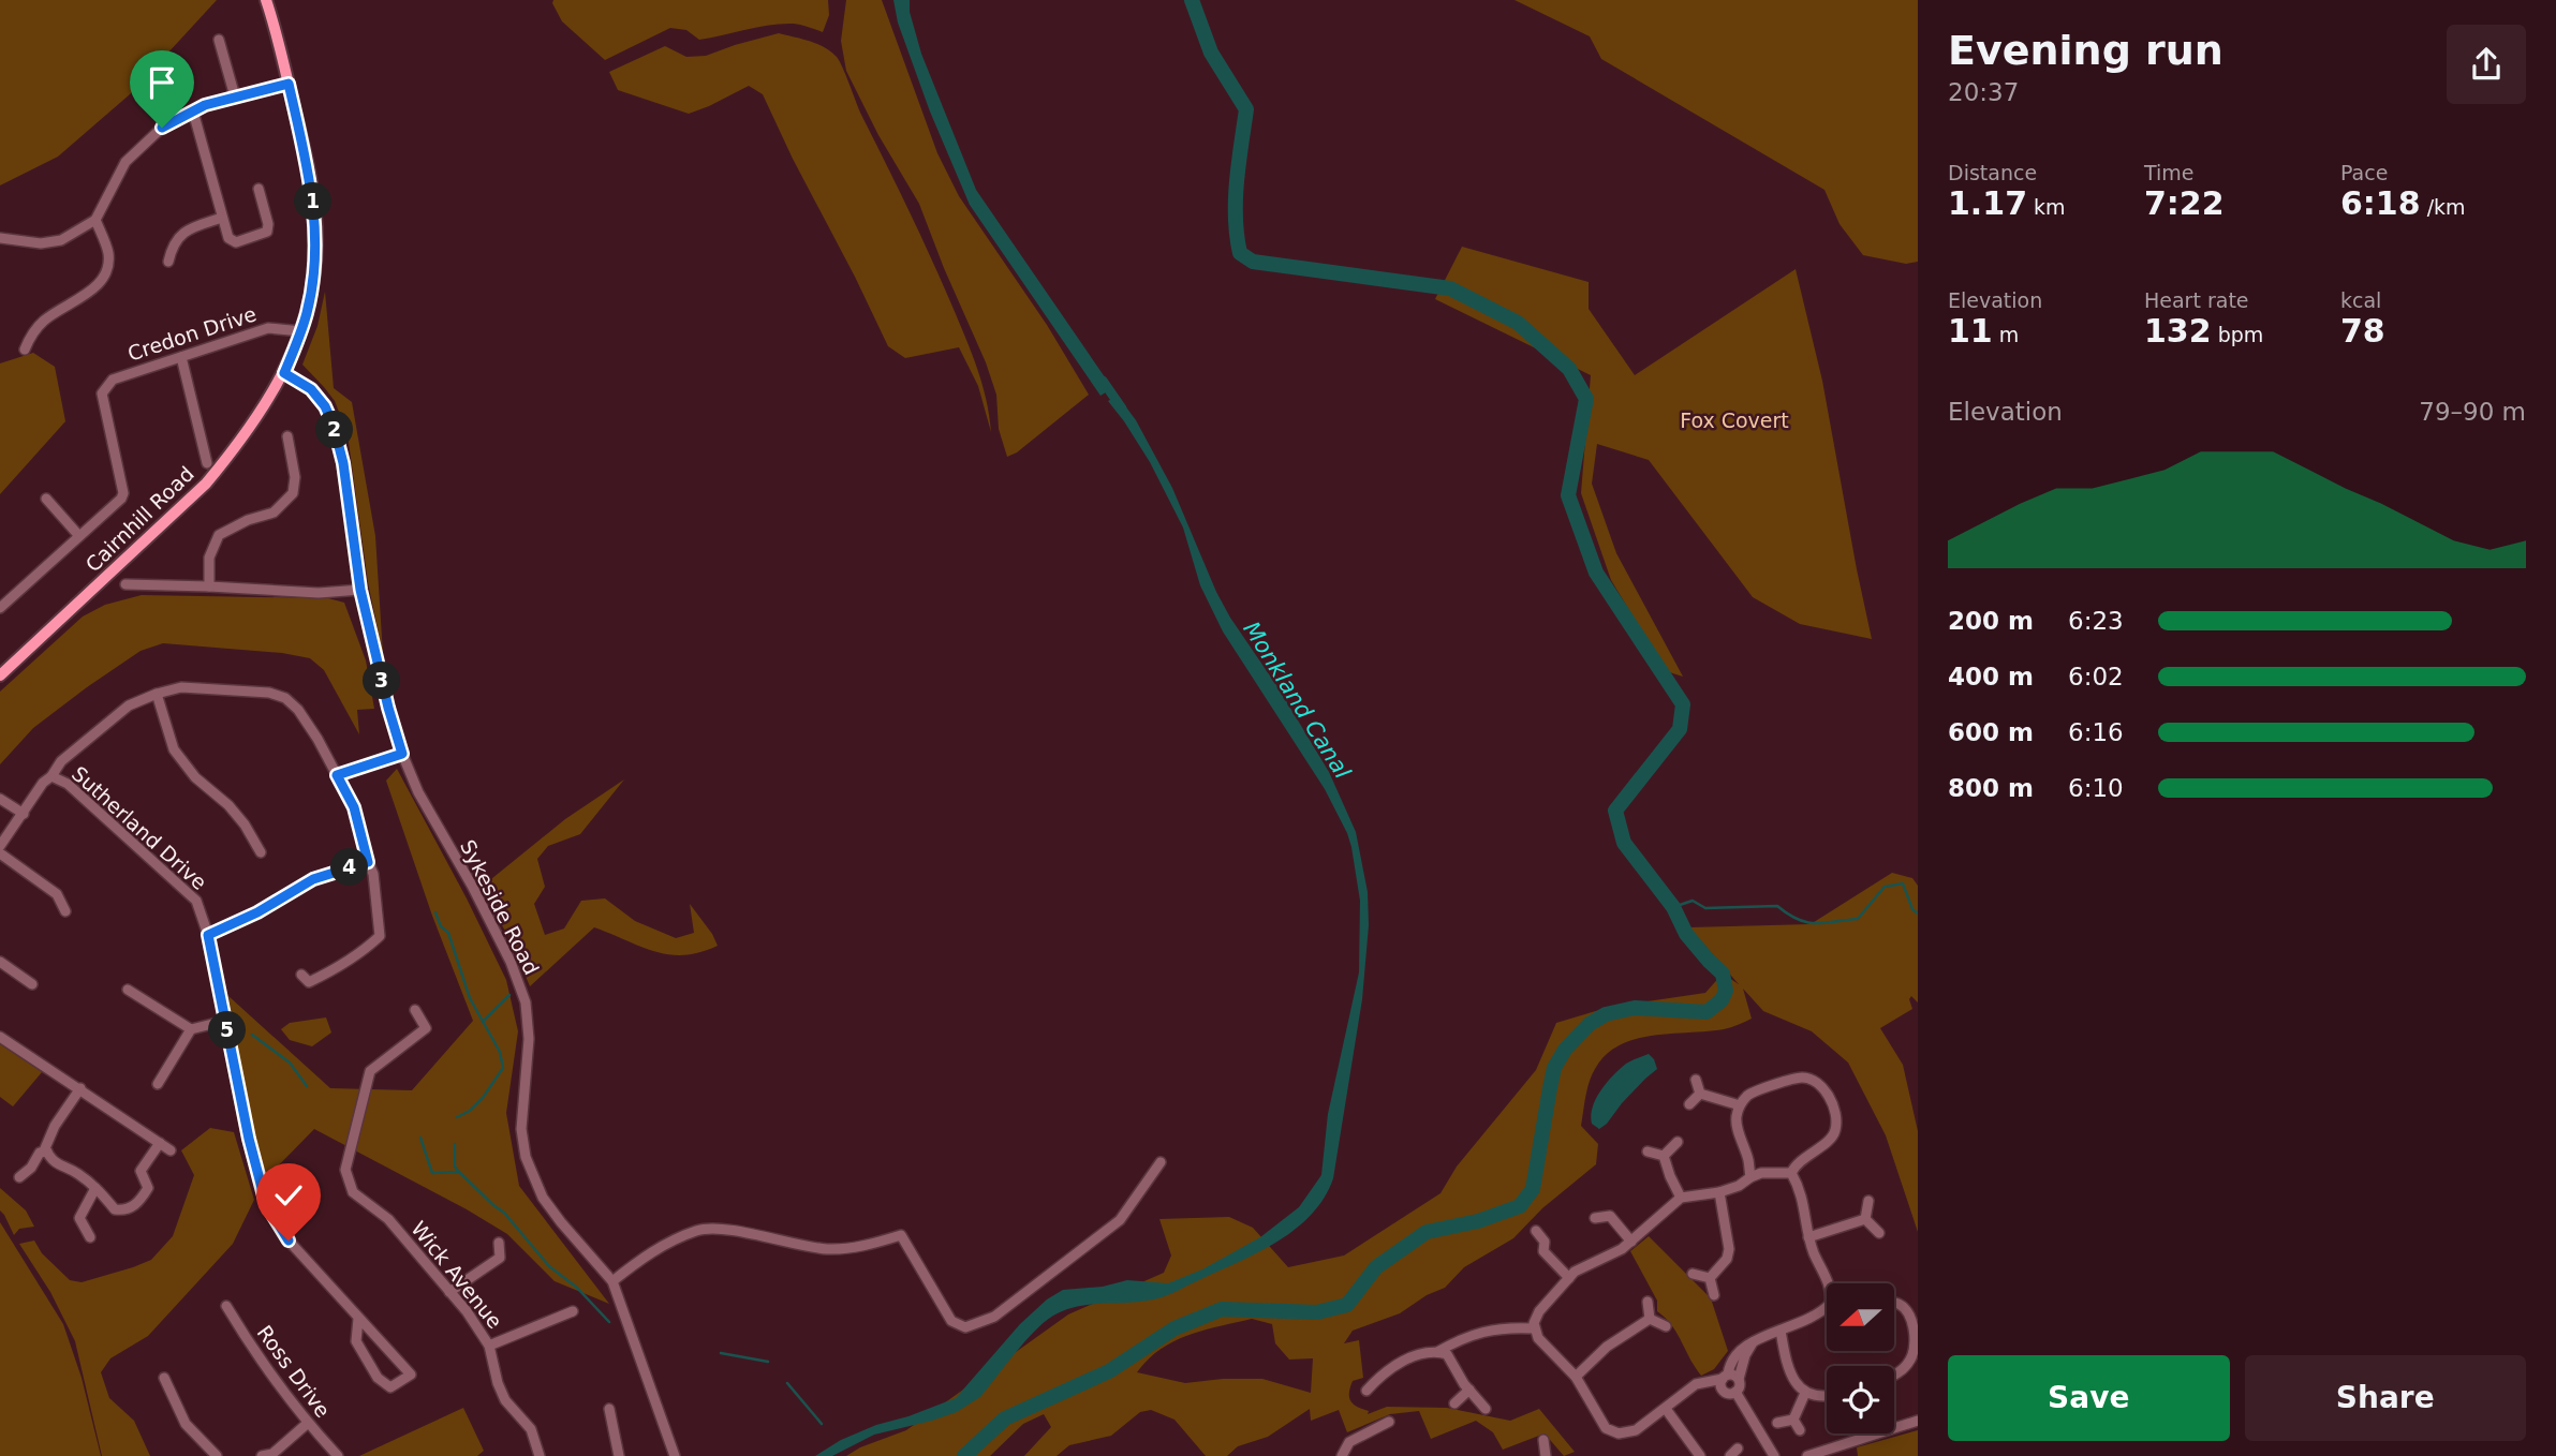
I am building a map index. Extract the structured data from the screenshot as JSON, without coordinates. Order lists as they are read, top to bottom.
{
  "streets": {
    "main road": ["Cairnhill Road"],
    "street": [
      "Credon Drive",
      "Sutherland Drive",
      "Sykeside Road",
      "Wick Avenue",
      "Ross Drive"
    ]
  },
  "crossings": [
    ["Credon Drive", "Cairnhill Road"],
    ["Cairnhill Road", "Sykeside Road"]
  ],
  "water": ["Monkland Canal"],
  "parks": ["Fox Covert"],
  "north": "left",
  "page": {
    "heading": ["Evening run", "20:37"],
    "stats": [
      ["Distance", "1.17 km"],
      ["Time", "7:22"],
      ["Pace", "6:18 /km"],
      ["Elevation", "11 m"],
      ["Heart rate", "132 bpm"],
      ["kcal", "78"]
    ],
    "pins": [
      "1",
      "2",
      "3",
      "4",
      "5"
    ],
    "chart": ["Elevation", "79–90 m"],
    "list": [
      {
        "name": "200 m",
        "note": "6:23"
      },
      {
        "name": "400 m",
        "note": "6:02"
      },
      {
        "name": "600 m",
        "note": "6:16"
      },
      {
        "name": "800 m",
        "note": "6:10"
      }
    ],
    "buttons": ["Save", "Share"]
  }
}
